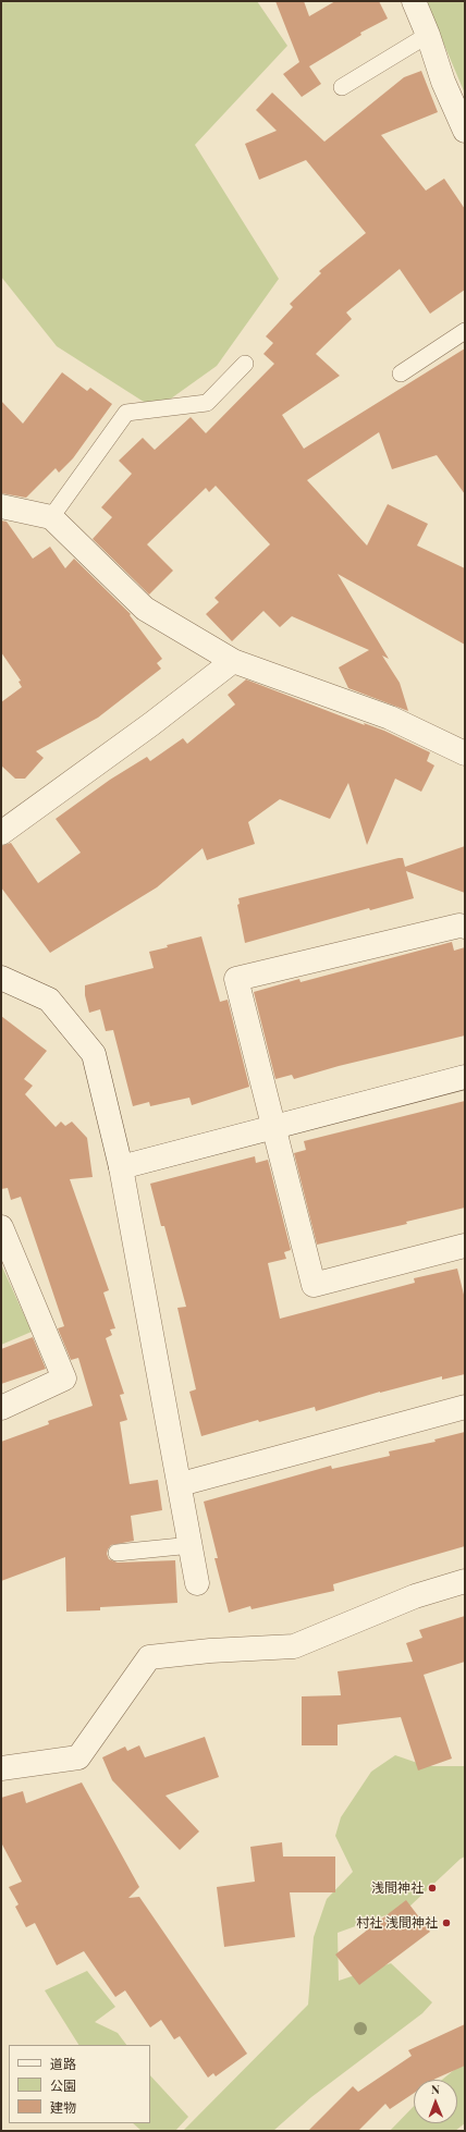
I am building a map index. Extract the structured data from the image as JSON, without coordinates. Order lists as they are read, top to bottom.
{
  "places": ["浅間神社", "村社 浅間神社"],
  "legend": ["道路", "公園", "建物"],
  "north": "top"
}
